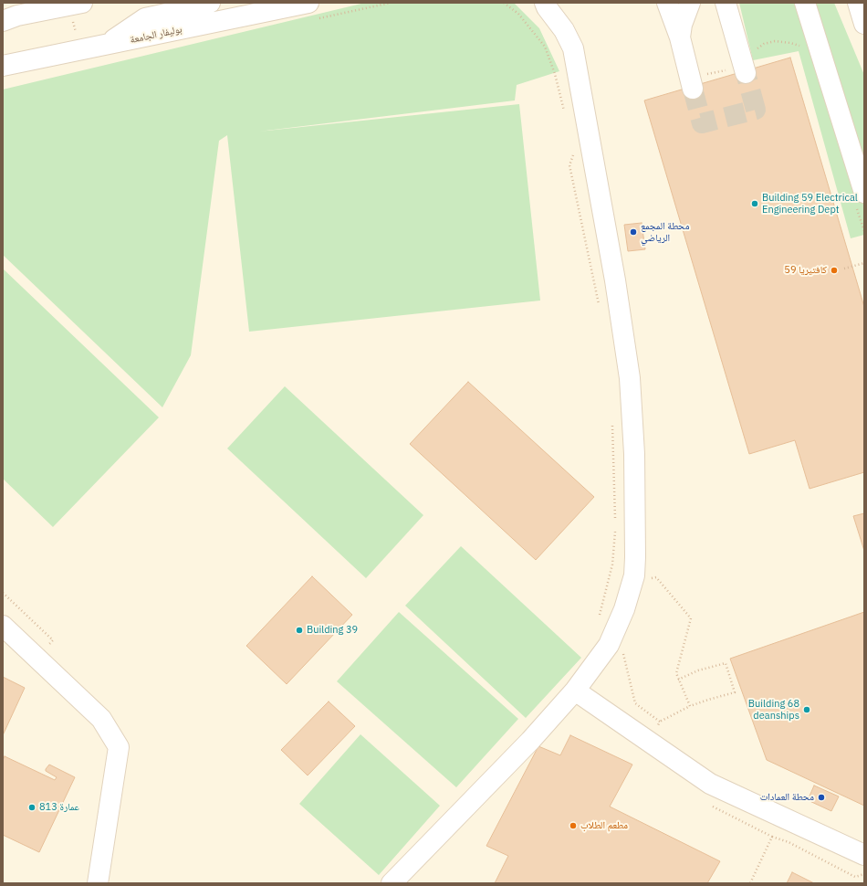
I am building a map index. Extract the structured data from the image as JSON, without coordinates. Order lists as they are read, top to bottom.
{
  "streets": {
    "street": ["بوليفار الجامعة"]
  },
  "places": [
    "Building 59 Electrical Engineering Dept",
    "محطة المجمع الرياضي",
    "كافتيريا 59",
    "Building 39",
    "Building 68 deanships",
    "محطة العمادات",
    "عمارة 813",
    "مطعم الطلاب"
  ]
}
